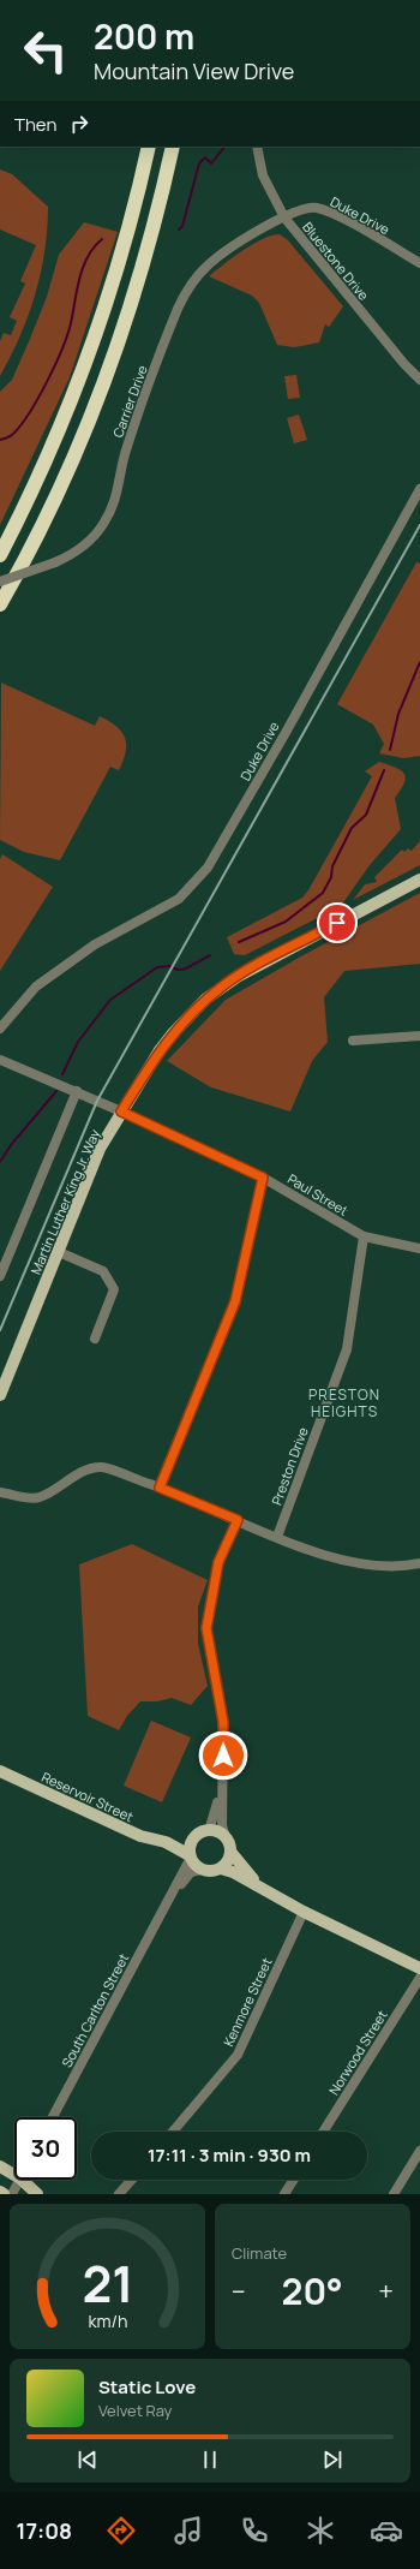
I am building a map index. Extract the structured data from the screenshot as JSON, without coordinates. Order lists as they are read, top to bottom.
{
  "streets": {
    "main road": ["Martin Luther King Jr. Way", "Reservoir Street"],
    "street": [
      "Duke Drive",
      "Bluestone Drive",
      "Carrier Drive",
      "Paul Street",
      "Preston Drive",
      "Kenmore Street",
      "South Carlton Street",
      "Norwood Street"
    ]
  },
  "crossings": [
    ["Duke Drive", "Bluestone Drive"],
    ["Duke Drive", "Carrier Drive"],
    ["Bluestone Drive", "Carrier Drive"],
    ["Paul Street", "Martin Luther King Jr. Way"],
    ["Paul Street", "Preston Drive"],
    ["Reservoir Street", "South Carlton Street"]
  ],
  "districts": ["PRESTON HEIGHTS"],
  "page": {
    "turn": ["200 m", "Mountain View Drive"],
    "then": "Then",
    "limit": "30",
    "trip": "17:11 · 3 min · 930 m",
    "tile": "Climate",
    "heat": ["−", "20°", "+"],
    "song": ["Static Love", "Velvet Ray"],
    "tabs": "17:08",
    "gauge": ["21", "km/h"]
  }
}
